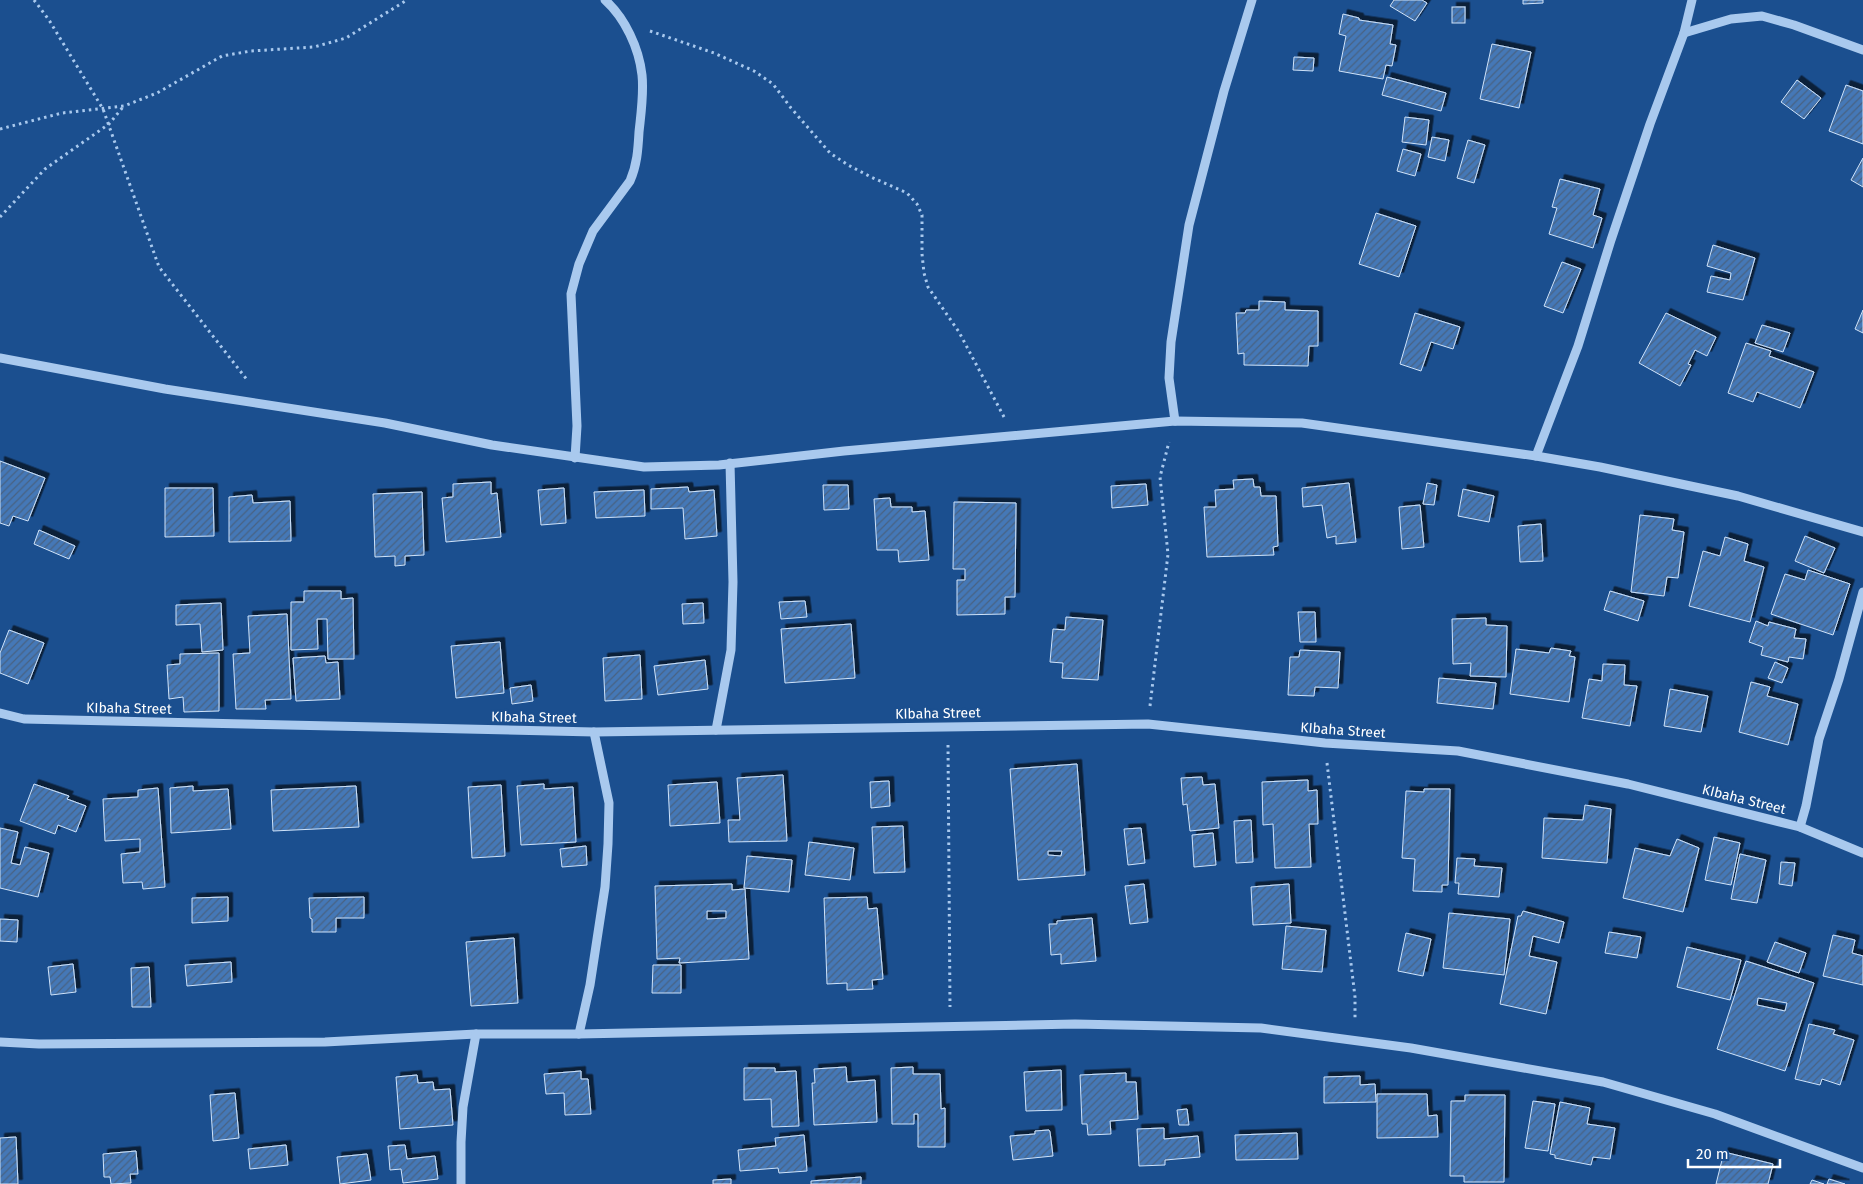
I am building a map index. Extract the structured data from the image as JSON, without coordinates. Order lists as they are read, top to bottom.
{
  "streets": {
    "street": ["KIbaha Street"]
  },
  "scale_bar": "20 m"
}
